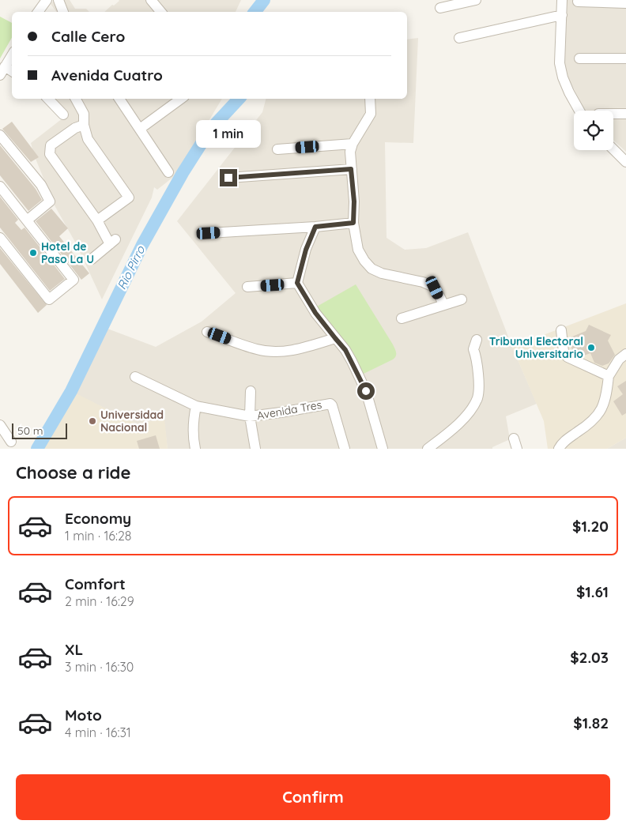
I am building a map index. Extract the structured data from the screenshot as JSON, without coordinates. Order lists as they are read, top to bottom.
{
  "streets": {
    "street": ["Avenida Tres"]
  },
  "water": ["Río Pirro"],
  "places": ["Hotel de Paso La U", "Tribunal Electoral Universitario", "Universidad Nacional"],
  "scale_bar": "50 m",
  "page": {
    "banner": ["Calle Cero", "Avenida Cuatro"],
    "bubble": "1 min",
    "scale": "50 m",
    "heading": "Choose a ride",
    "list": [
      {
        "name": "Economy",
        "note": "1 min · 16:28",
        "value": "$1.20"
      },
      {
        "name": "Comfort",
        "note": "2 min · 16:29",
        "value": "$1.61"
      },
      {
        "name": "XL",
        "note": "3 min · 16:30",
        "value": "$2.03"
      },
      {
        "name": "Moto",
        "note": "4 min · 16:31",
        "value": "$1.82"
      }
    ],
    "buttons": "Confirm"
  }
}
